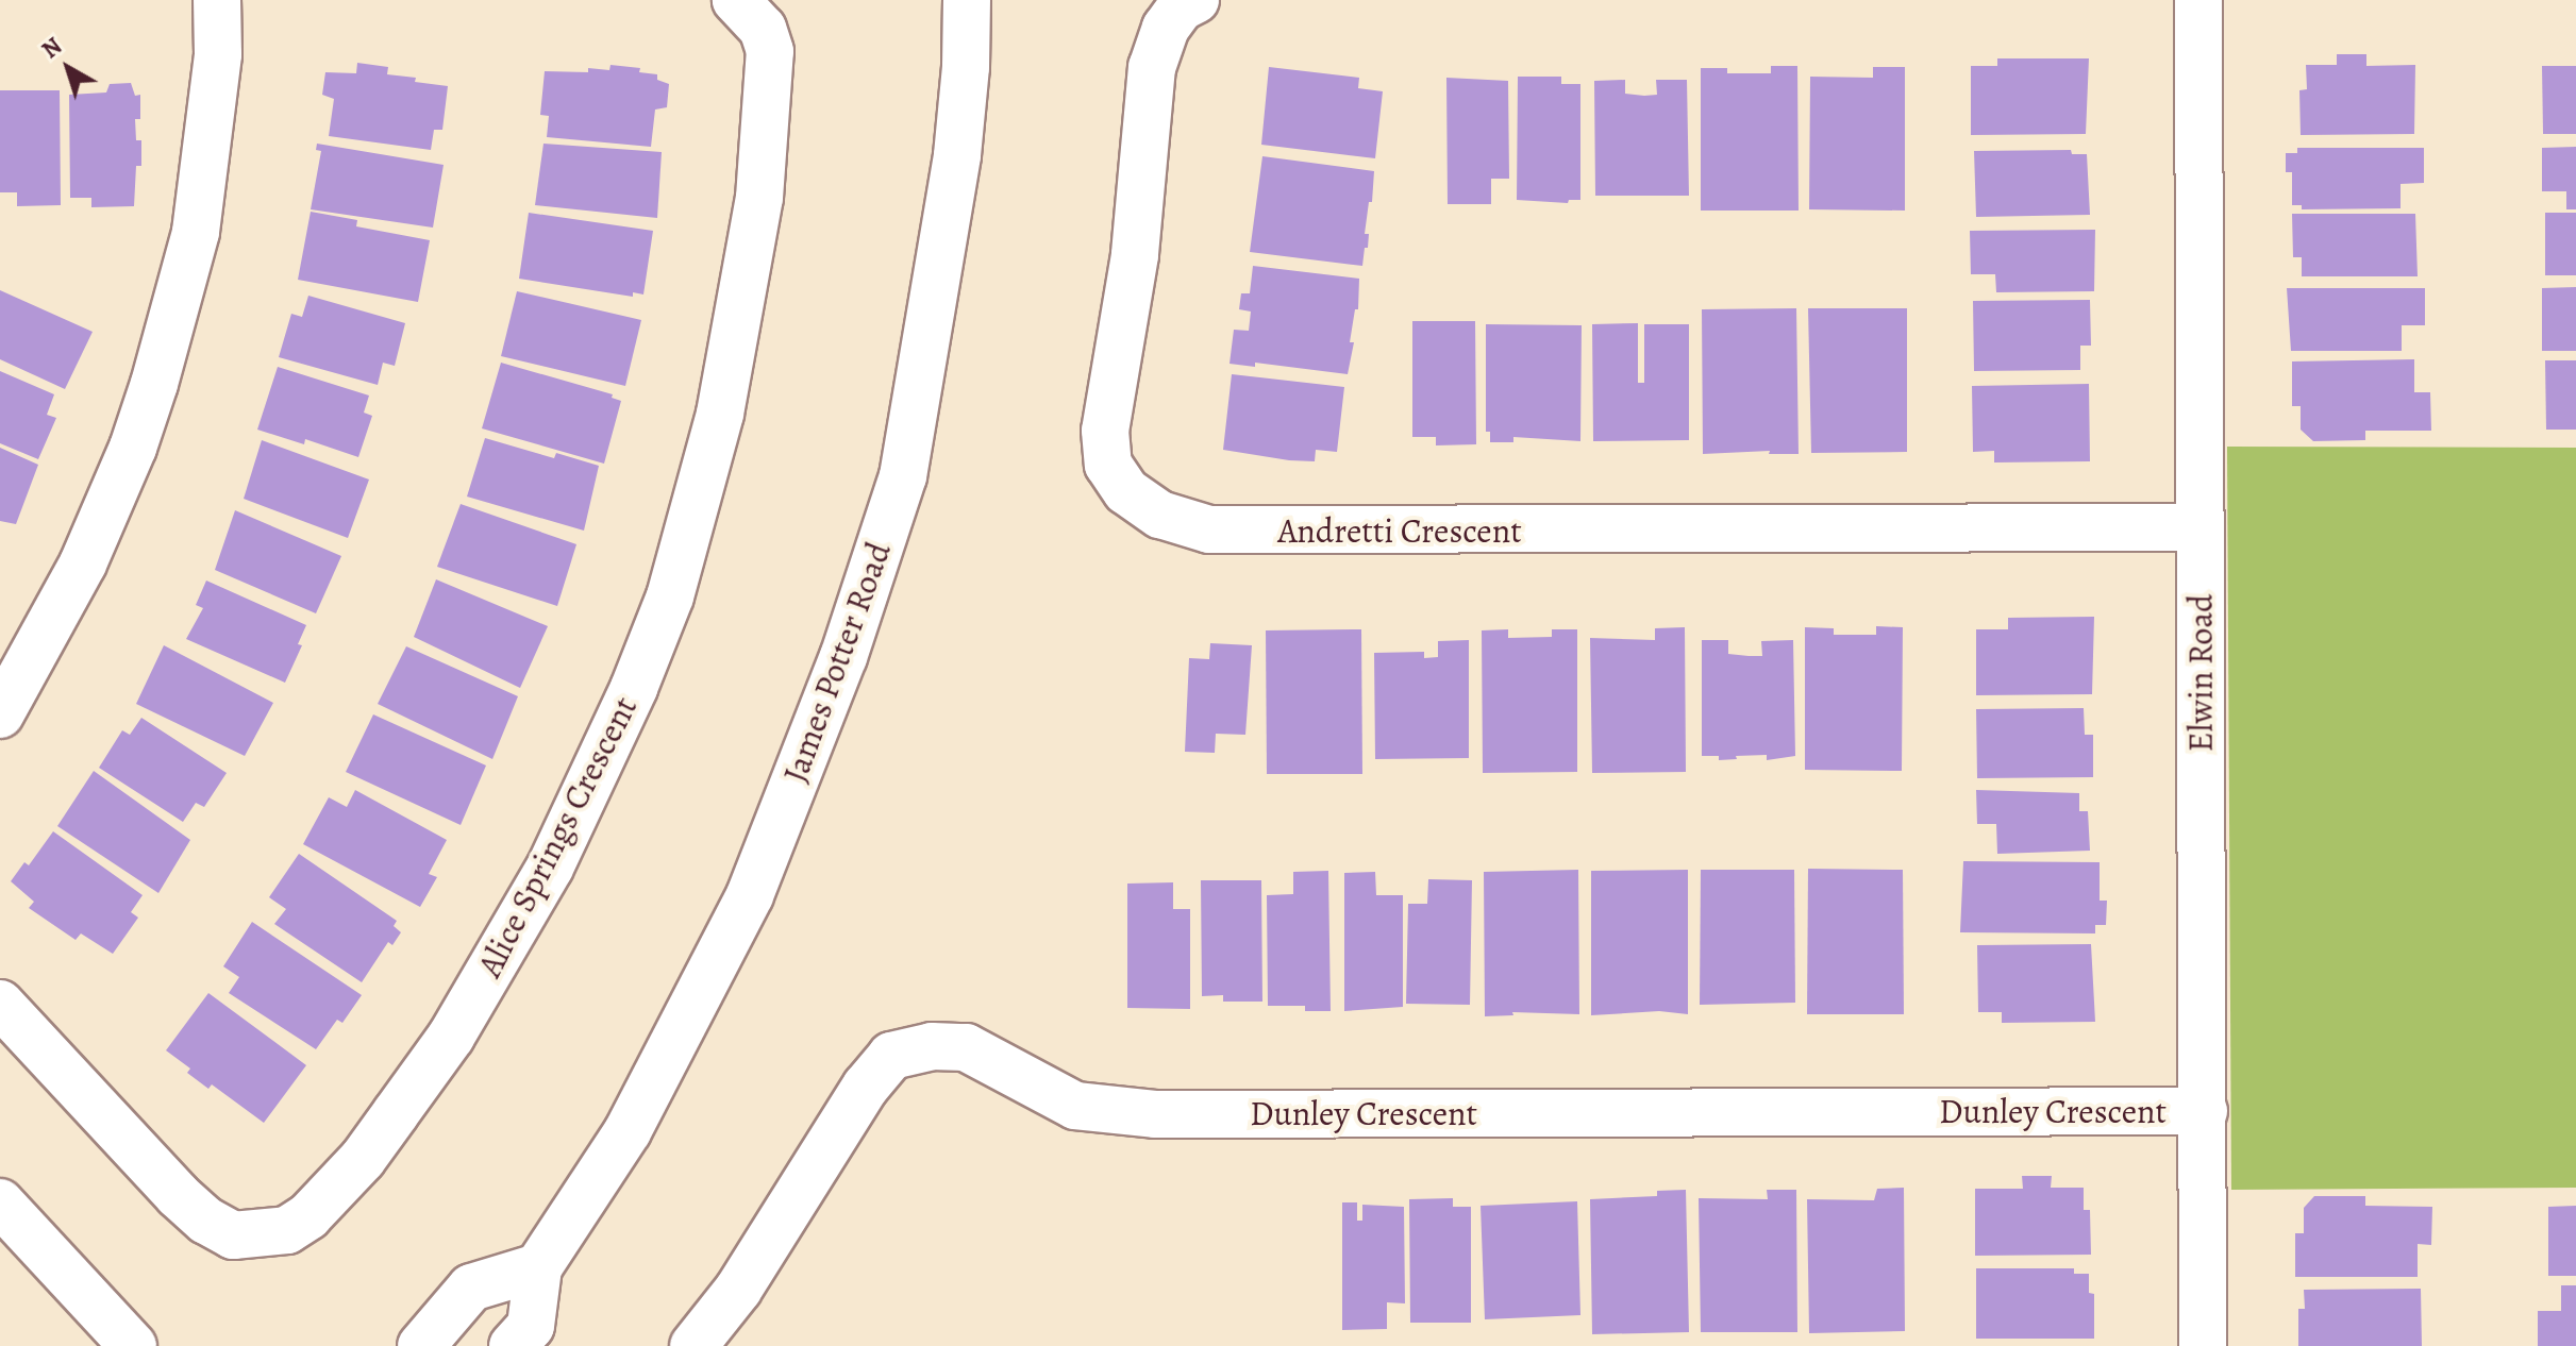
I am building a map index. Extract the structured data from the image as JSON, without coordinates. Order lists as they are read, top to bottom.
{
  "streets": {
    "street": [
      "Andretti Crescent",
      "James Potter Road",
      "Elwin Road",
      "Alice Springs Crescent",
      "Dunley Crescent"
    ]
  },
  "crossings": [
    ["Andretti Crescent", "Elwin Road"],
    ["Elwin Road", "Dunley Crescent"]
  ],
  "north": "top left"
}
